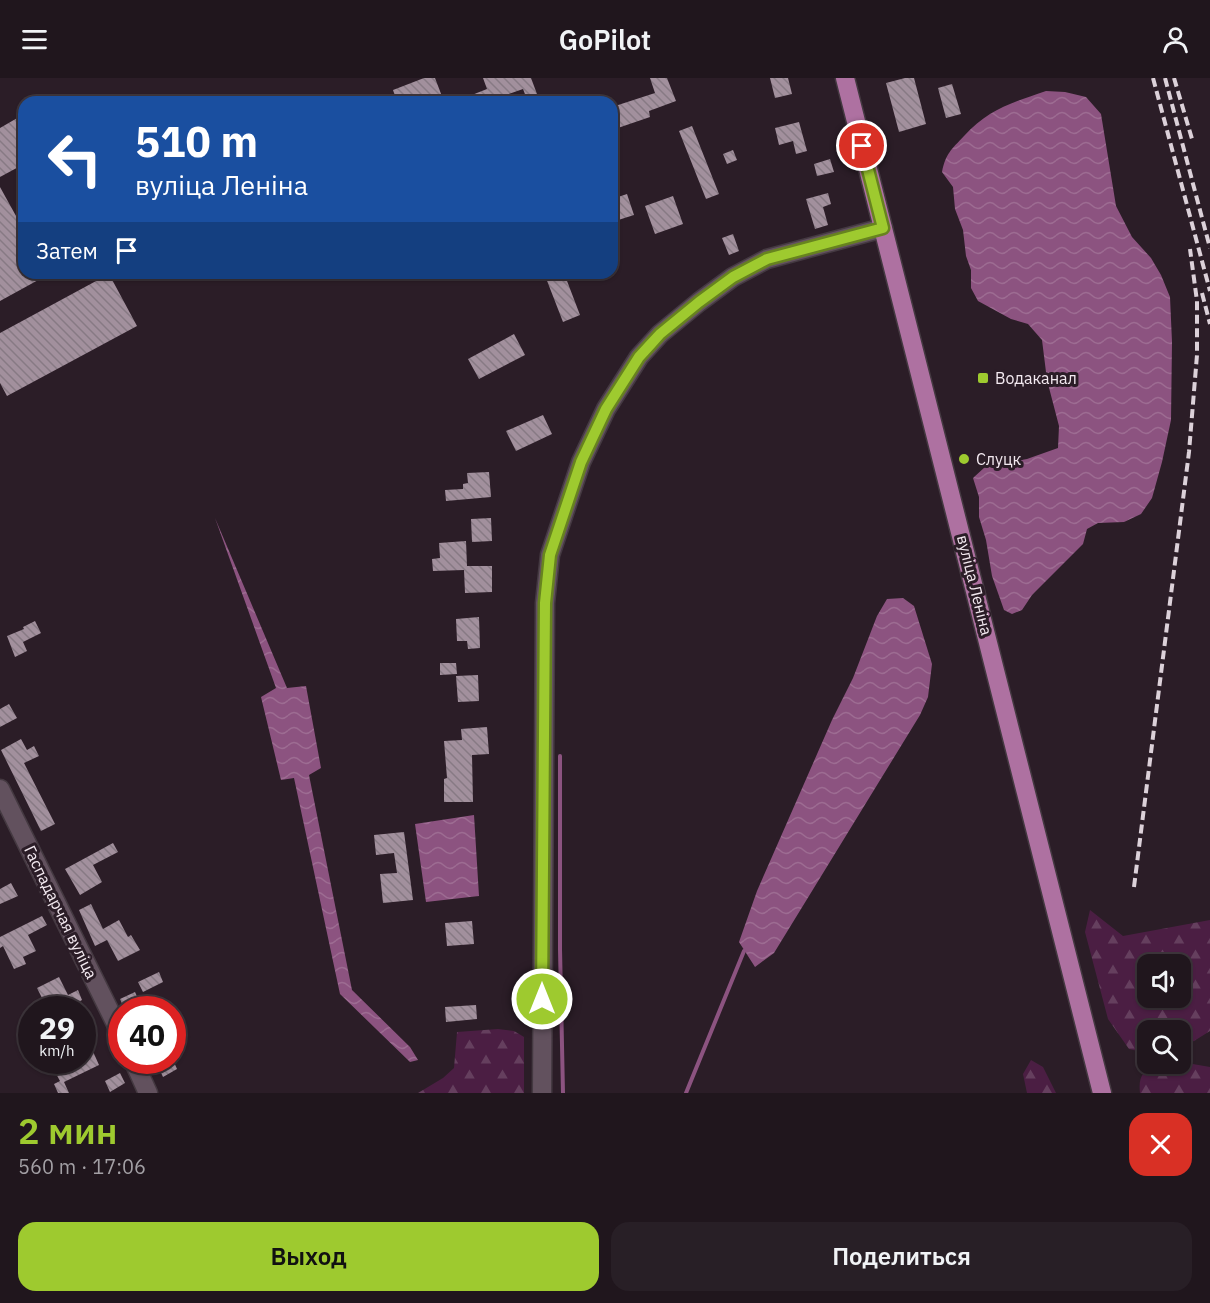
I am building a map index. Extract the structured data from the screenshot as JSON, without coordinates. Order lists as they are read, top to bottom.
{
  "streets": {
    "main road": ["вуліца Леніна"],
    "street": ["Гаспадарчая вуліца"]
  },
  "places": {
    "transit": ["Водаканал"],
    "other": ["Слуцк"]
  },
  "page": {
    "header": "GoPilot",
    "turn": ["510 m", "вуліца Леніна"],
    "then": "Затем",
    "speed": "29 km/h",
    "limit": "40",
    "heading": ["2 мин", "560 m · 17:06"],
    "buttons": ["Выход", "Поделиться"]
  }
}
